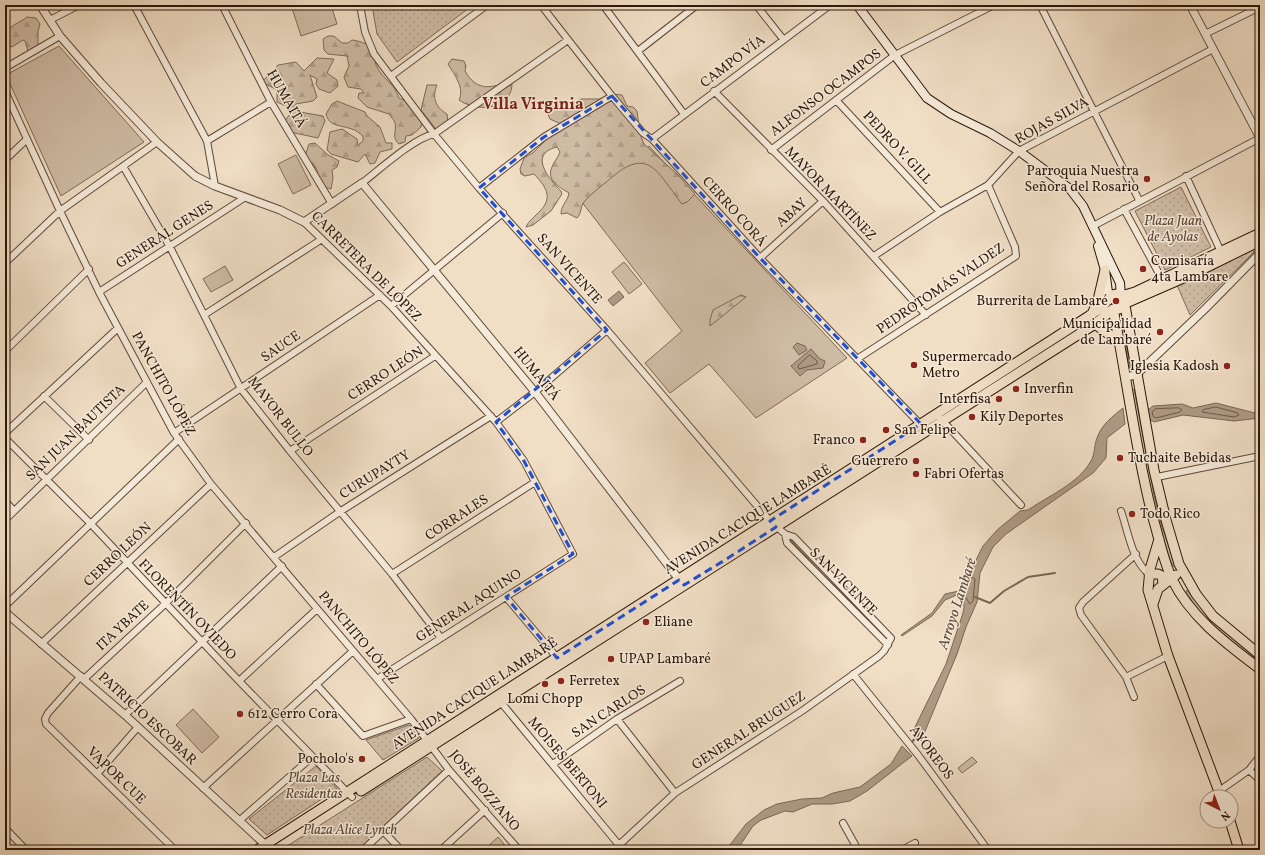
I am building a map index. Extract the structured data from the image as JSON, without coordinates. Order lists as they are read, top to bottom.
{
  "streets": {
    "main road": ["AVENIDA CACIQUE LAMBARÉ"],
    "street": [
      "CAMPO VÍA",
      "ALFONSO OCAMPOS",
      "HUMAITÁ",
      "ROJAS SILVA",
      "PEDRO V. GILL",
      "MAYOR MARTÍNEZ",
      "CERRO CORÁ",
      "ABAY",
      "GENERAL GENES",
      "CARRETERA DE LÓPEZ",
      "SAN VICENTE",
      "PEDROTOMÁS VALDEZ",
      "SAUCE",
      "CERRO LEÓN",
      "PANCHITO LÓPEZ",
      "MAYOR BULLO",
      "SAN JUAN BAUTISTA",
      "CURUPAYTY",
      "CORRALES",
      "GENERAL AQUINO",
      "FLORENTÍN OVIEDO",
      "ITA YBATE",
      "SAN CARLOS",
      "PATRICIO ESCOBAR",
      "GENERAL BRUGUEZ",
      "AYOREOS",
      "MOISES BERTONI",
      "VAPOR CUE",
      "JOSÉ BOZZANO"
    ]
  },
  "crossings": [
    ["CAMPO VÍA", "MAYOR MARTÍNEZ"],
    ["CAMPO VÍA", "CERRO CORÁ"],
    ["ALFONSO OCAMPOS", "PEDRO V. GILL"],
    ["ALFONSO OCAMPOS", "MAYOR MARTÍNEZ"],
    ["HUMAITÁ", "AVENIDA CACIQUE LAMBARÉ"],
    ["ROJAS SILVA", "PEDRO V. GILL"],
    ["ROJAS SILVA", "MAYOR MARTÍNEZ"],
    ["ROJAS SILVA", "PEDROTOMÁS VALDEZ"],
    ["MAYOR MARTÍNEZ", "ABAY"],
    ["MAYOR MARTÍNEZ", "PEDROTOMÁS VALDEZ"],
    ["CERRO CORÁ", "ABAY"],
    ["CERRO CORÁ", "PEDROTOMÁS VALDEZ"],
    ["CERRO CORÁ", "AVENIDA CACIQUE LAMBARÉ"],
    ["GENERAL GENES", "CARRETERA DE LÓPEZ"],
    ["GENERAL GENES", "PANCHITO LÓPEZ"],
    ["GENERAL GENES", "MAYOR BULLO"],
    ["CARRETERA DE LÓPEZ", "SAUCE"],
    ["CARRETERA DE LÓPEZ", "CERRO LEÓN"],
    ["CARRETERA DE LÓPEZ", "CURUPAYTY"],
    ["CARRETERA DE LÓPEZ", "CORRALES"],
    ["CARRETERA DE LÓPEZ", "GENERAL AQUINO"],
    ["SAN VICENTE", "AVENIDA CACIQUE LAMBARÉ"],
    ["SAN VICENTE", "GENERAL BRUGUEZ"],
    ["SAUCE", "PANCHITO LÓPEZ"],
    ["SAUCE", "MAYOR BULLO"],
    ["CERRO LEÓN", "PANCHITO LÓPEZ"],
    ["CERRO LEÓN", "MAYOR BULLO"],
    ["CERRO LEÓN", "FLORENTÍN OVIEDO"],
    ["CERRO LEÓN", "PATRICIO ESCOBAR"],
    ["PANCHITO LÓPEZ", "SAN JUAN BAUTISTA"],
    ["PANCHITO LÓPEZ", "CURUPAYTY"],
    ["PANCHITO LÓPEZ", "AVENIDA CACIQUE LAMBARÉ"],
    ["PANCHITO LÓPEZ", "GENERAL AQUINO"],
    ["PANCHITO LÓPEZ", "ITA YBATE"],
    ["PANCHITO LÓPEZ", "JOSÉ BOZZANO"],
    ["MAYOR BULLO", "CURUPAYTY"],
    ["MAYOR BULLO", "CORRALES"],
    ["MAYOR BULLO", "GENERAL AQUINO"],
    ["SAN JUAN BAUTISTA", "FLORENTÍN OVIEDO"],
    ["AVENIDA CACIQUE LAMBARÉ", "FLORENTÍN OVIEDO"],
    ["AVENIDA CACIQUE LAMBARÉ", "PATRICIO ESCOBAR"],
    ["AVENIDA CACIQUE LAMBARÉ", "MOISES BERTONI"],
    ["AVENIDA CACIQUE LAMBARÉ", "JOSÉ BOZZANO"],
    ["FLORENTÍN OVIEDO", "ITA YBATE"],
    ["ITA YBATE", "PATRICIO ESCOBAR"],
    ["ITA YBATE", "VAPOR CUE"],
    ["SAN CARLOS", "MOISES BERTONI"],
    ["GENERAL BRUGUEZ", "AYOREOS"],
    ["GENERAL BRUGUEZ", "MOISES BERTONI"]
  ],
  "districts": ["Villa Virginia"],
  "water": ["Arroyo Lambaré"],
  "parks": ["Plaza Juan de Ayolas", "Plaza Las Residentas", "Plaza Alice Lynch"],
  "places": [
    "Parroquia Nuestra Señora del Rosario",
    "Comisaría 4ta Lambare",
    "Burrerita de Lambaré",
    "Municipalidad de Lambaré",
    "Supermercado Metro",
    "Iglesia Kadosh",
    "Inverfin",
    "Interfisa",
    "Kily Deportes",
    "San Felipe",
    "Franco",
    "Tuchaite Bebidas",
    "Guerrero",
    "Fabri Ofertas",
    "Todo Rico",
    "Eliane",
    "UPAP Lambaré",
    "Ferretex",
    "Lomi Chopp",
    "612 Cerro Cora",
    "Pocholo's"
  ],
  "north": "bottom right"
}
